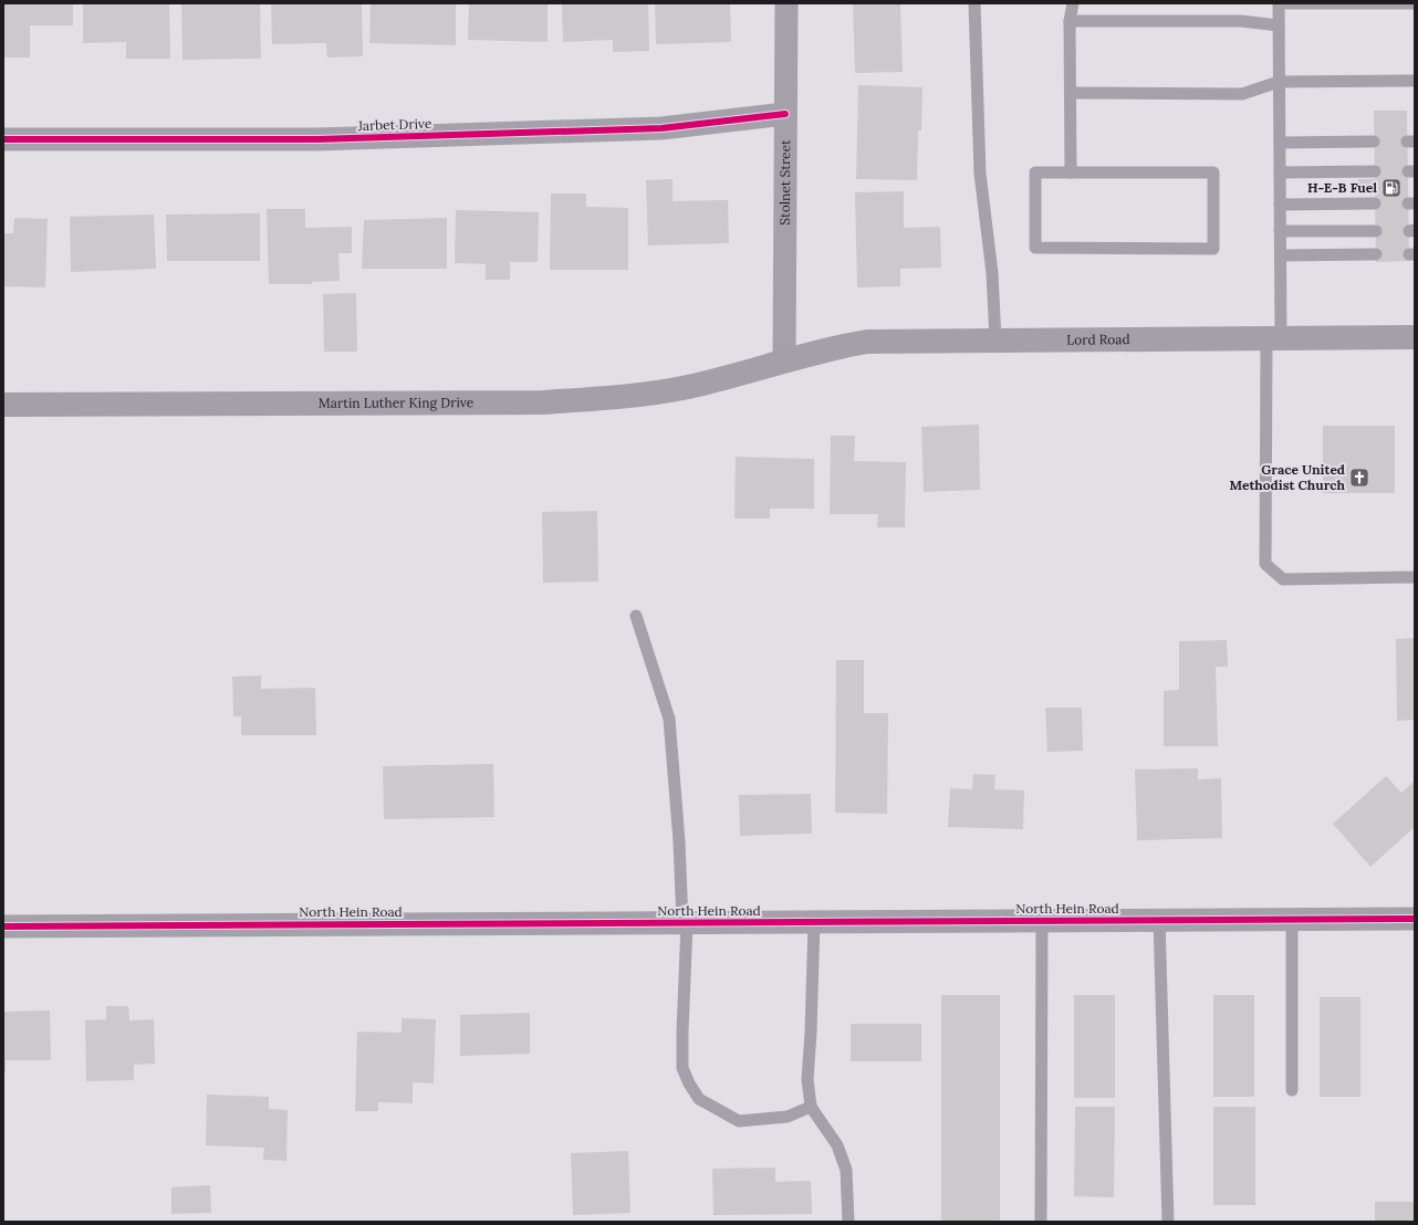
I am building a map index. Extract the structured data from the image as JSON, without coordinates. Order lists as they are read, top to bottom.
{
  "streets": {
    "main road": ["Lord Road", "Martin Luther King Drive"],
    "street": ["Jarbet Drive", "Stolnet Street", "North Hein Road"]
  },
  "crossings": [
    ["Jarbet Drive", "Stolnet Street"],
    ["Stolnet Street", "Lord Road"],
    ["Stolnet Street", "Martin Luther King Drive"],
    ["Lord Road", "Martin Luther King Drive"]
  ],
  "places": {
    "fuel station": ["H-E-B Fuel"],
    "church": ["Grace United Methodist Church"]
  }
}
